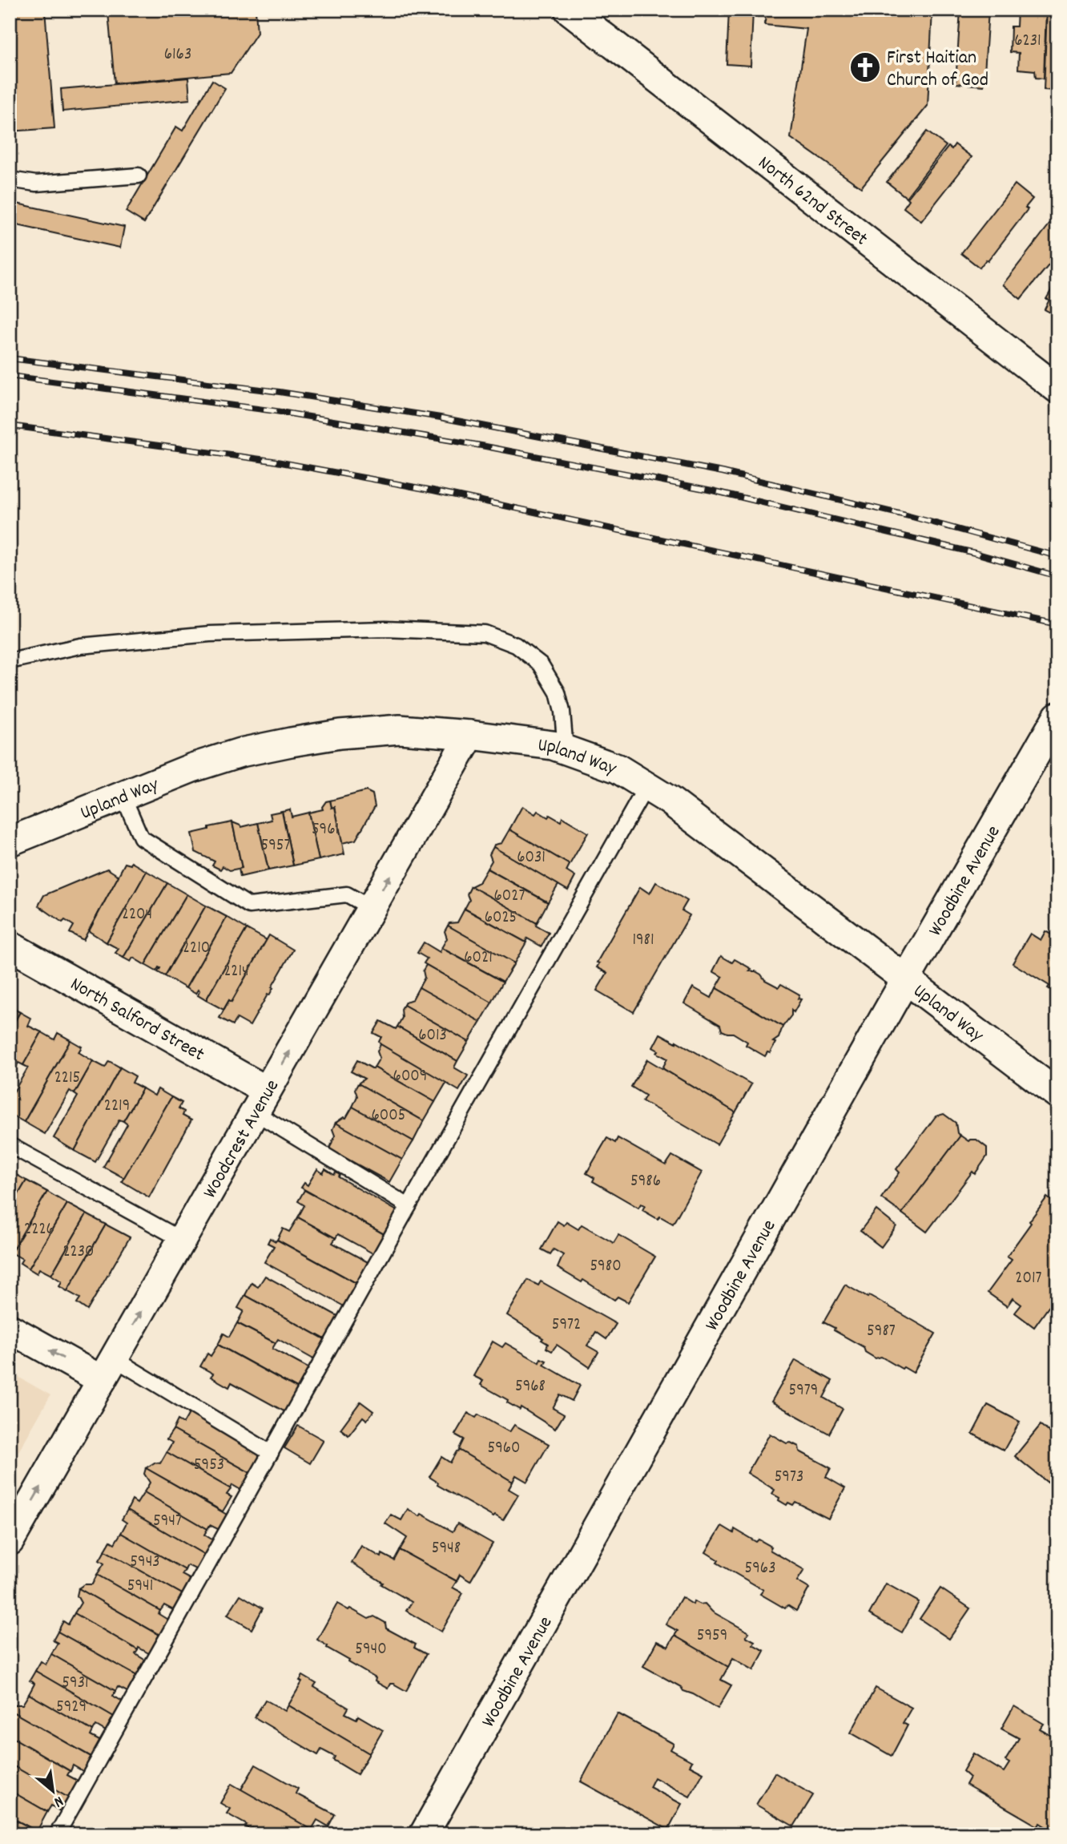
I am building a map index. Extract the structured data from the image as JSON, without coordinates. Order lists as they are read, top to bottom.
{
  "streets": {
    "street": [
      "North 62nd Street",
      "Upland Way",
      "Woodbine Avenue",
      "North Salford Street",
      "Woodcrest Avenue"
    ]
  },
  "crossings": [
    ["Upland Way", "Woodbine Avenue"],
    ["Upland Way", "Woodcrest Avenue"],
    ["North Salford Street", "Woodcrest Avenue"]
  ],
  "one_way": ["Woodcrest Avenue"],
  "places": {
    "church": ["First Haitian Church of God"]
  },
  "house_numbers": [
    "6231",
    "6163",
    "5961",
    "5957",
    "6031",
    "6027",
    "2204",
    "6025",
    "1981",
    "2210",
    "6021",
    "2214",
    "6013",
    "6009",
    "2215",
    "2219",
    "6005",
    "5986",
    "2226",
    "2230",
    "5980",
    "2017",
    "5972",
    "5987",
    "5968",
    "5979",
    "5960",
    "5953",
    "5973",
    "5947",
    "5948",
    "5943",
    "5963",
    "5941",
    "5959",
    "5940",
    "5931",
    "5929"
  ],
  "north": "bottom right"
}
